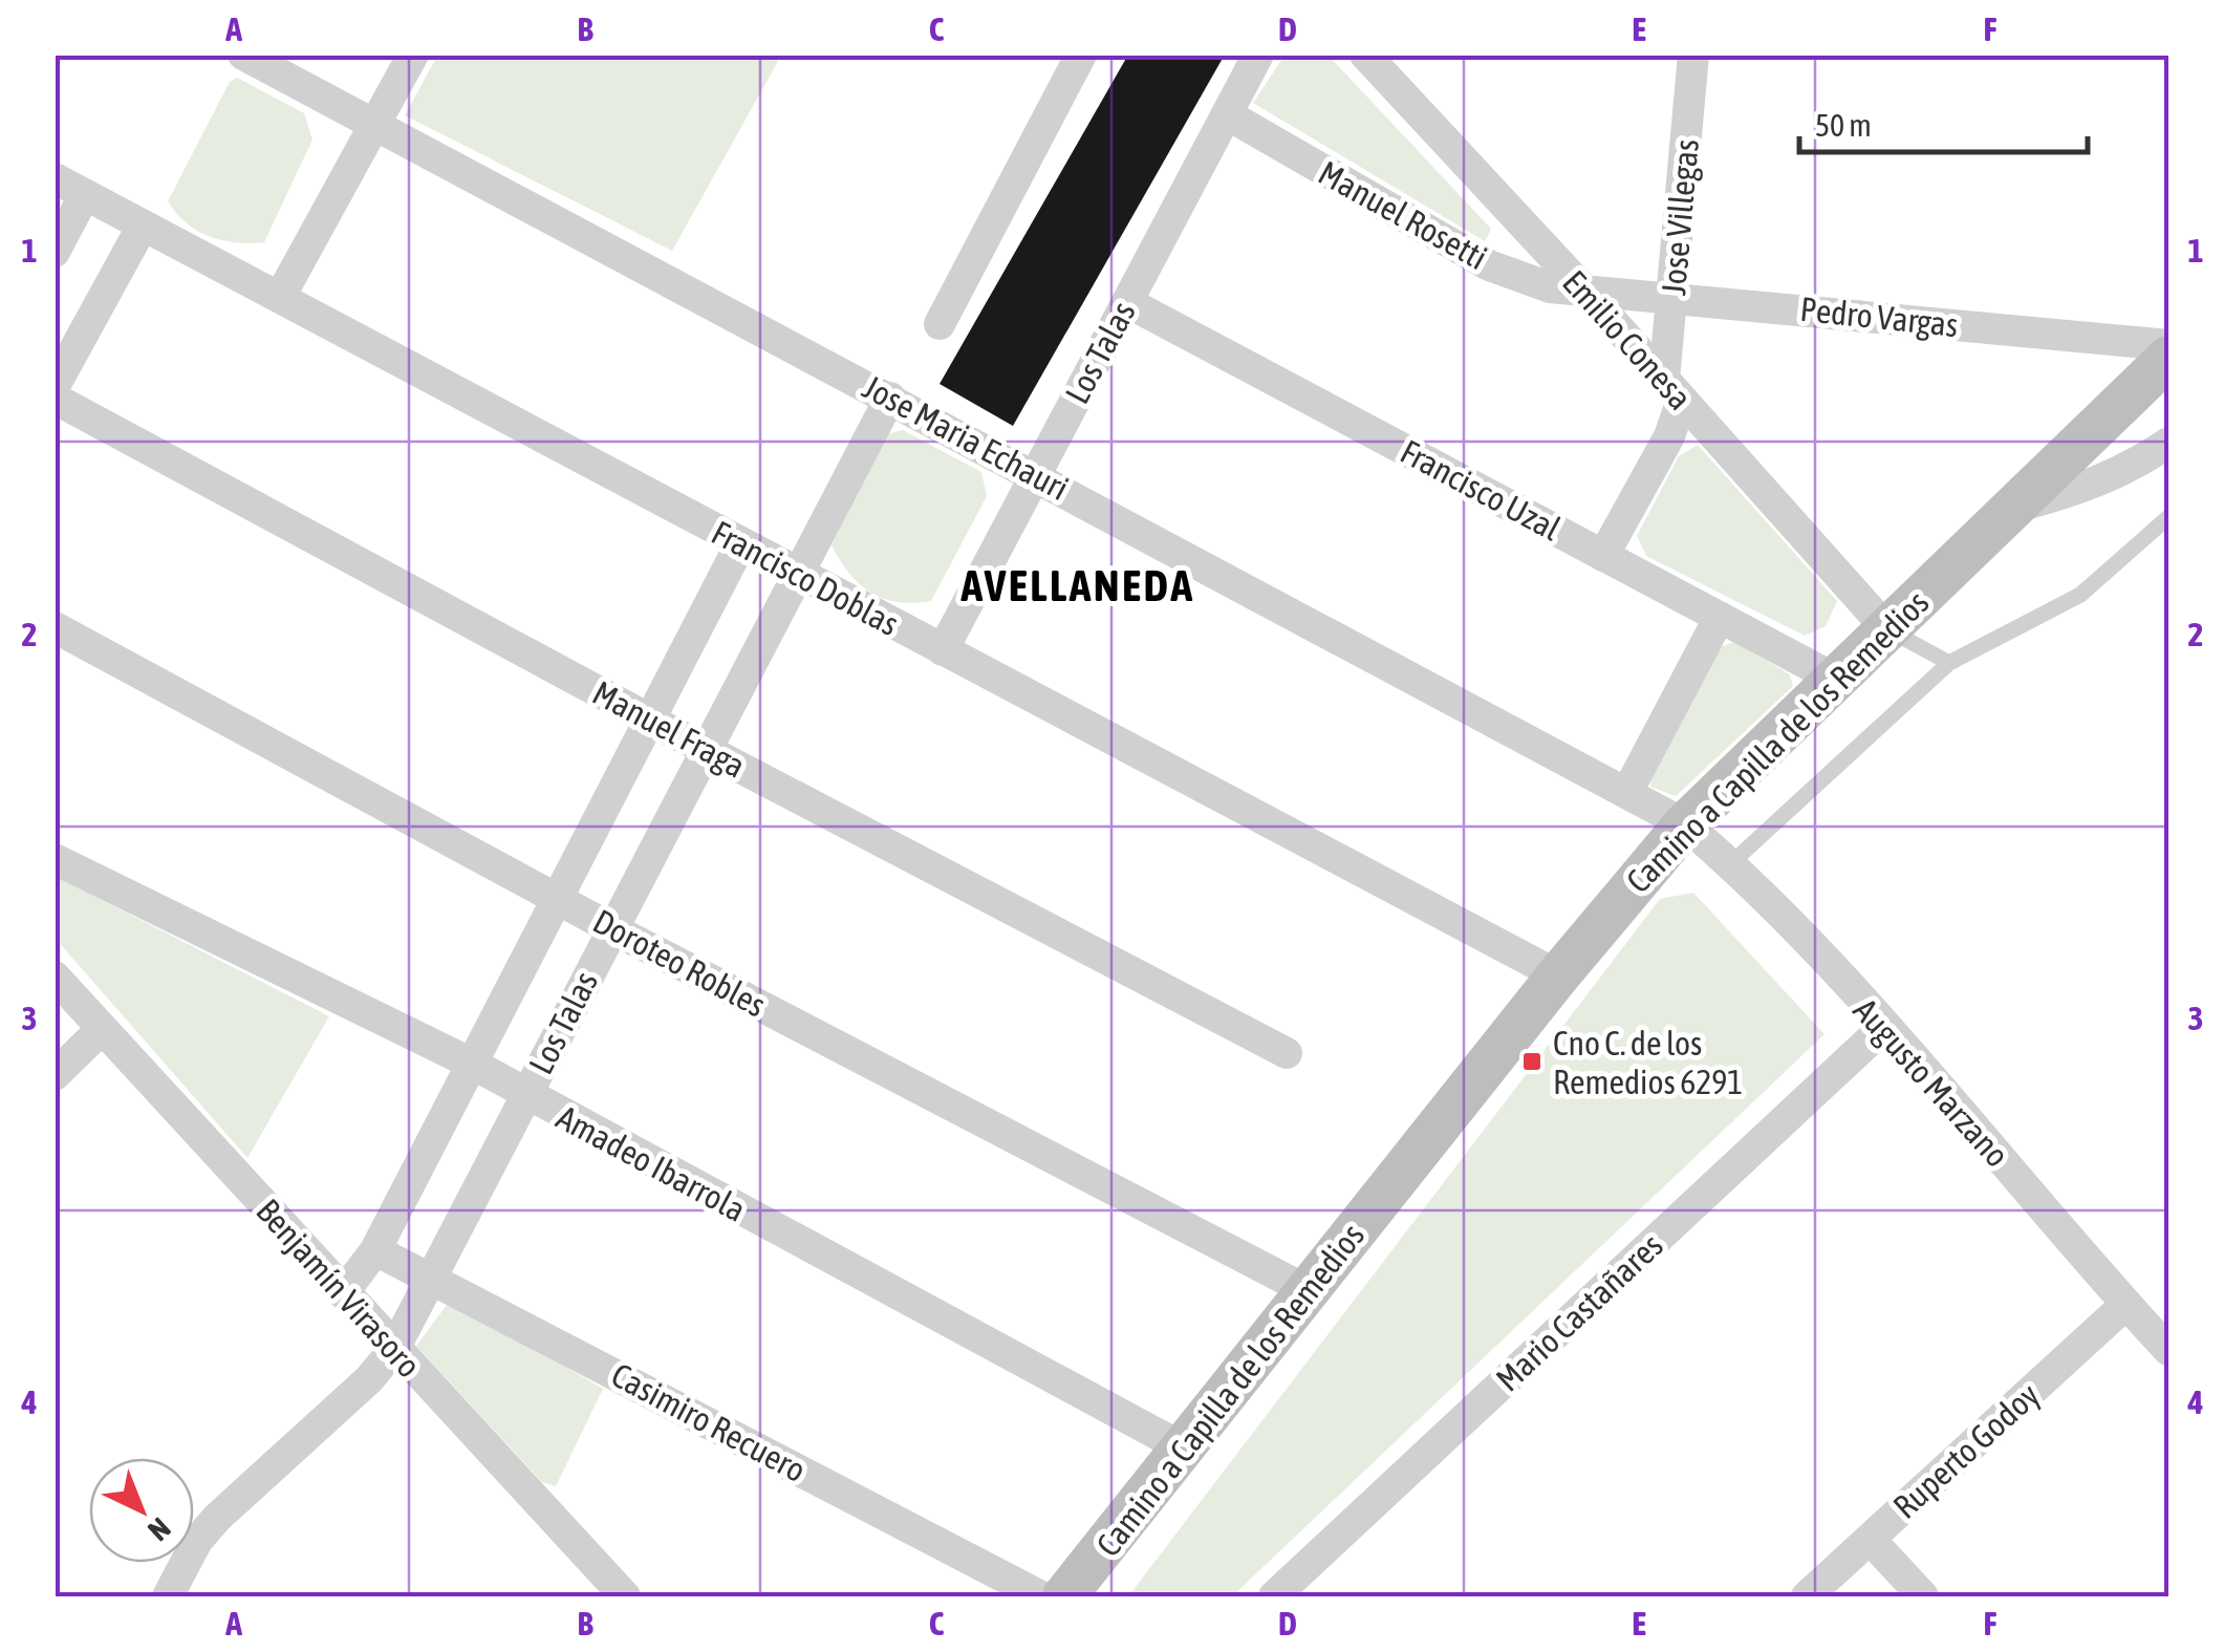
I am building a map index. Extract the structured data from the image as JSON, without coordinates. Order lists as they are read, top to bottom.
{
  "streets": {
    "main road": ["Camino a Capilla de los Remedios"],
    "street": [
      "Manuel Rosetti",
      "Jose Villegas",
      "Pedro Vargas",
      "Emilio Conesa",
      "Los Talas",
      "Jose Maria Echauri",
      "Francisco Uzal",
      "Francisco Doblas",
      "Manuel Fraga",
      "Doroteo Robles",
      "Augusto Marzano",
      "Amadeo Ibarrola",
      "Benjamín Virasoro",
      "Mario Castañares",
      "Casimiro Recuero",
      "Ruperto Godoy"
    ]
  },
  "crossings": [
    ["Manuel Rosetti", "Pedro Vargas"],
    ["Manuel Rosetti", "Emilio Conesa"],
    ["Manuel Rosetti", "Los Talas"],
    ["Jose Villegas", "Pedro Vargas"],
    ["Jose Villegas", "Emilio Conesa"],
    ["Jose Villegas", "Francisco Uzal"],
    ["Pedro Vargas", "Emilio Conesa"],
    ["Emilio Conesa", "Camino a Capilla de los Remedios"],
    ["Los Talas", "Jose Maria Echauri"],
    ["Los Talas", "Francisco Uzal"],
    ["Los Talas", "Francisco Doblas"],
    ["Los Talas", "Manuel Fraga"],
    ["Los Talas", "Doroteo Robles"],
    ["Los Talas", "Amadeo Ibarrola"],
    ["Los Talas", "Benjamín Virasoro"],
    ["Los Talas", "Casimiro Recuero"],
    ["Jose Maria Echauri", "Camino a Capilla de los Remedios"],
    ["Jose Maria Echauri", "Augusto Marzano"],
    ["Francisco Uzal", "Camino a Capilla de los Remedios"],
    ["Francisco Doblas", "Camino a Capilla de los Remedios"],
    ["Camino a Capilla de los Remedios", "Doroteo Robles"],
    ["Camino a Capilla de los Remedios", "Augusto Marzano"],
    ["Camino a Capilla de los Remedios", "Amadeo Ibarrola"],
    ["Augusto Marzano", "Mario Castañares"],
    ["Augusto Marzano", "Ruperto Godoy"]
  ],
  "districts": ["AVELLANEDA"],
  "places": {
    "transit": ["Cno C. de los Remedios 6291"]
  },
  "scale_bar": "50 m",
  "north": "bottom right",
  "grid": {
    "columns": [
      "A",
      "B",
      "C",
      "D",
      "E",
      "F"
    ],
    "rows": [
      "1",
      "2",
      "3",
      "4"
    ]
  }
}
